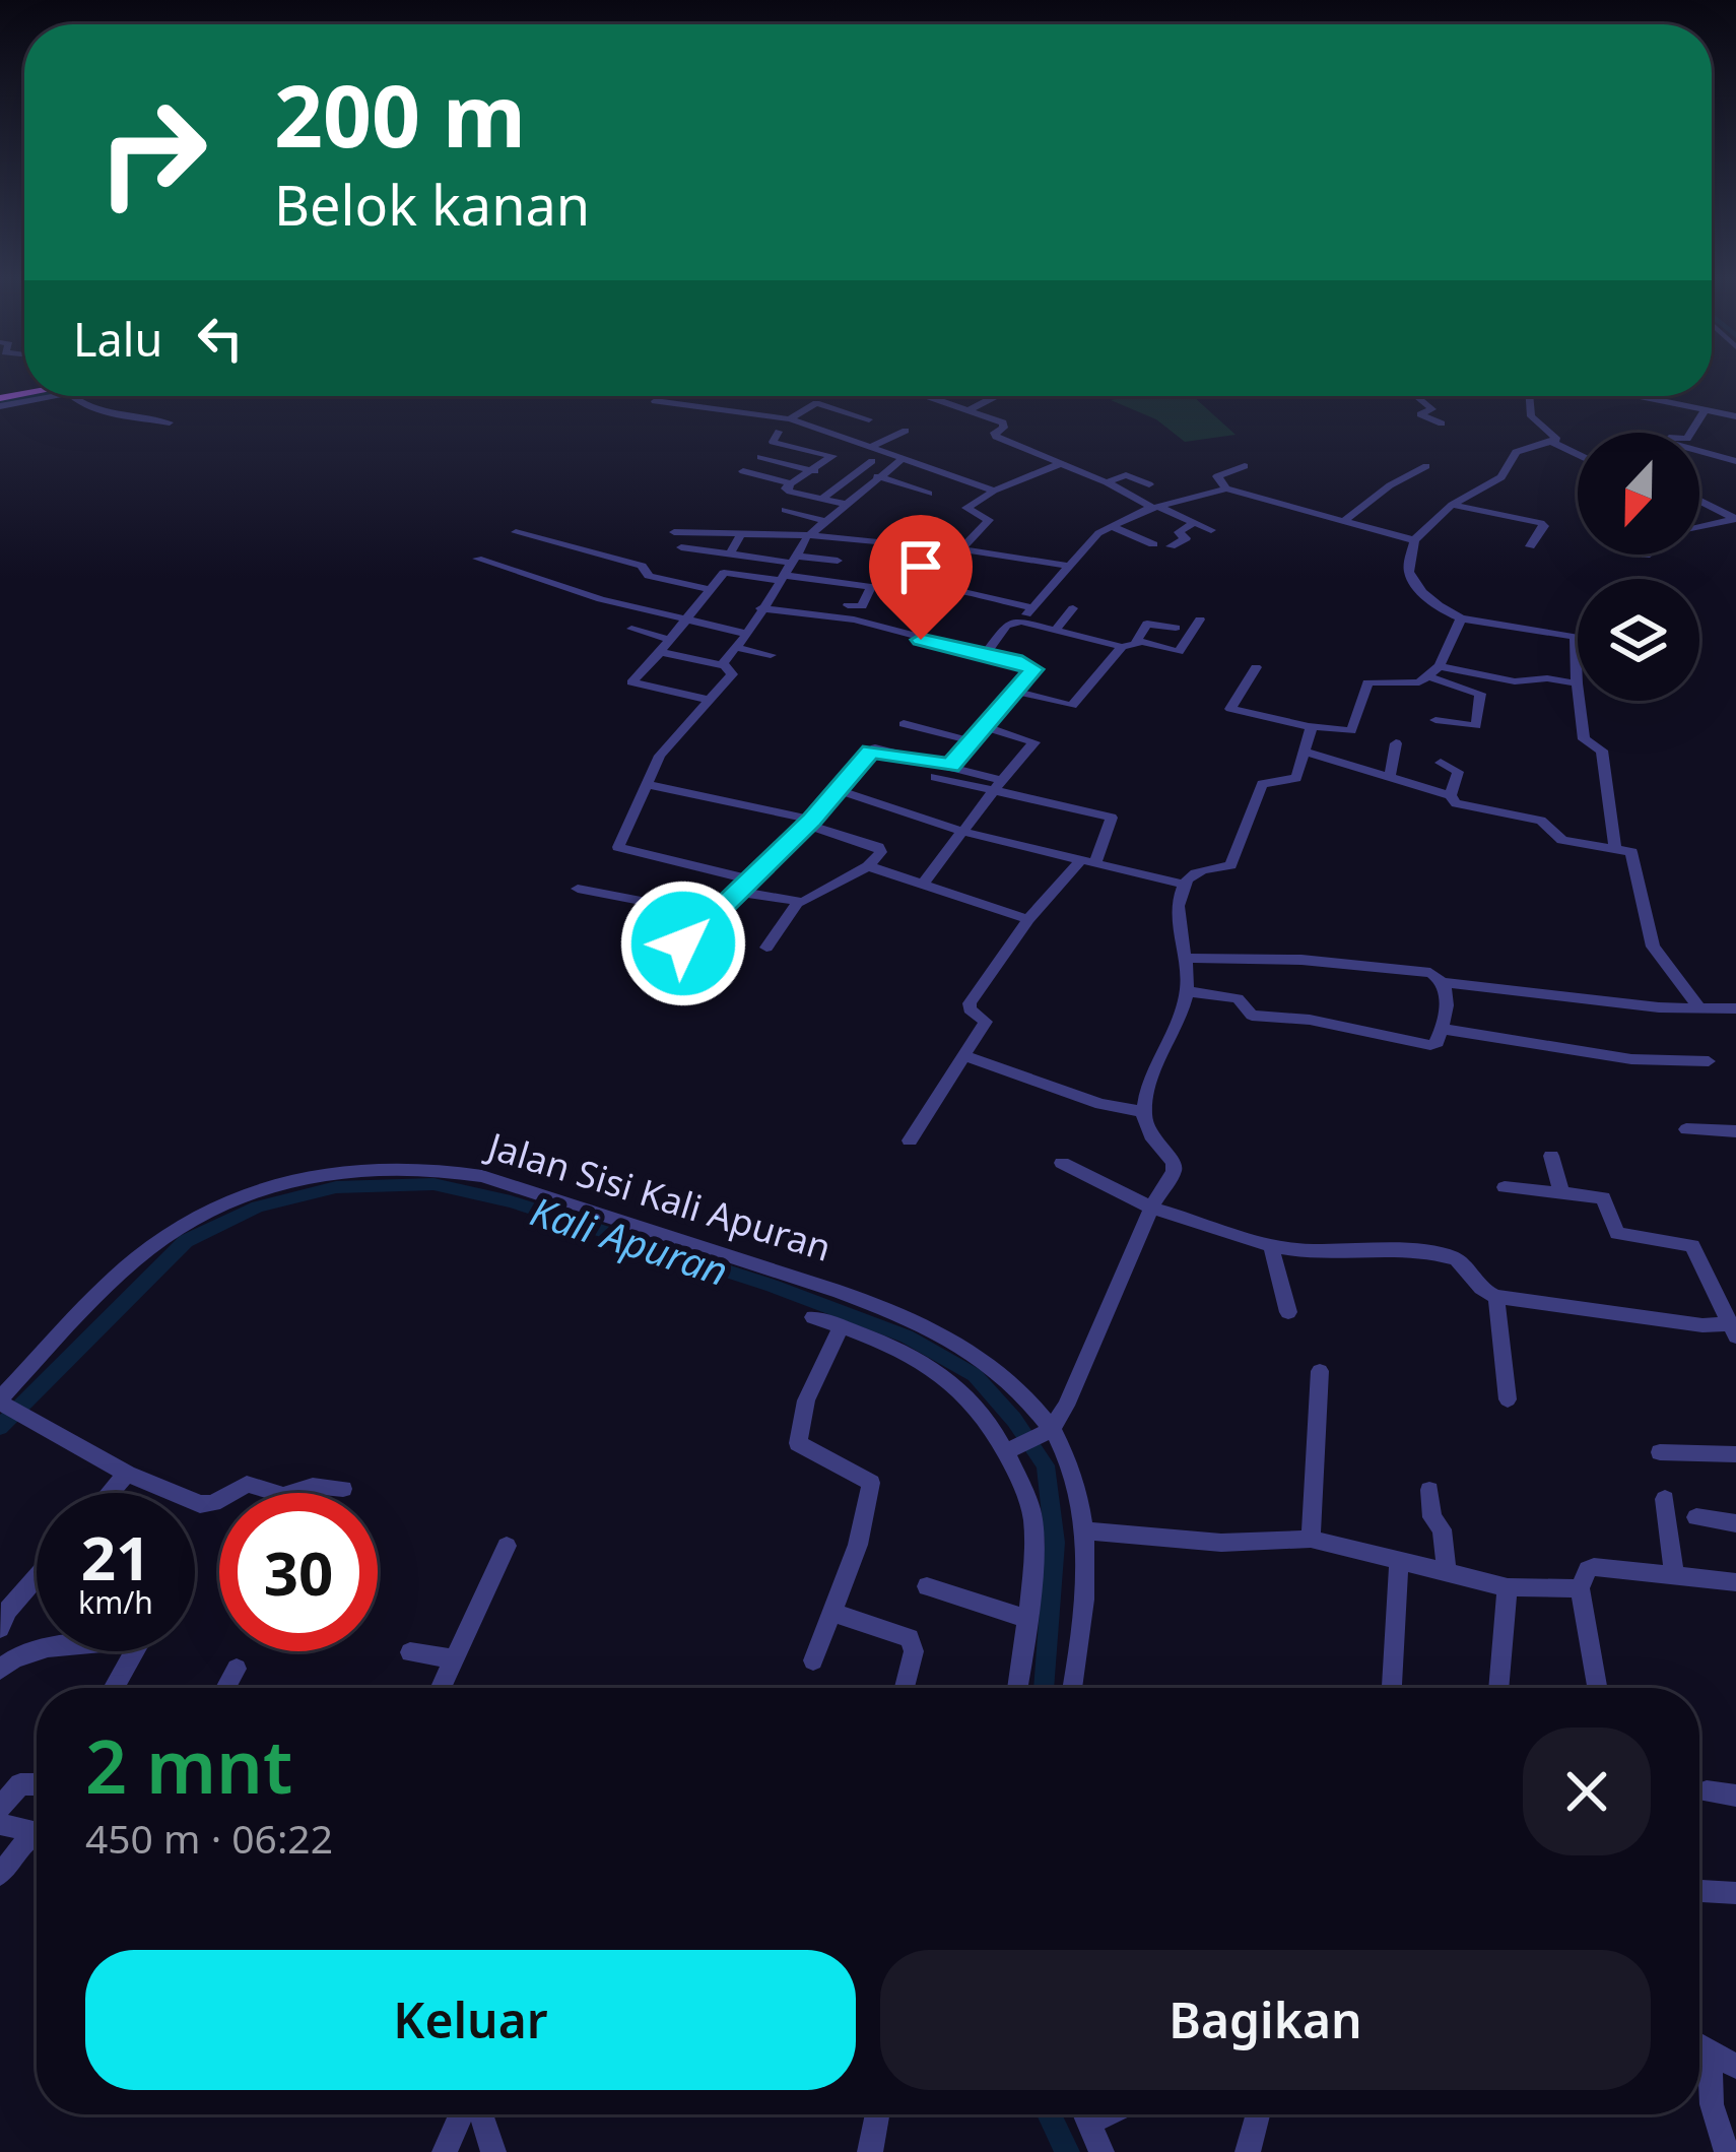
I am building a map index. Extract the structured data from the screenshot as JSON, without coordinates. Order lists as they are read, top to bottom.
{
  "streets": {
    "street": ["Jalan Sisi Kali Apuran"]
  },
  "water": ["Kali Apuran"],
  "north": "bottom",
  "page": {
    "turn": ["200 m", "Belok kanan"],
    "then": "Lalu",
    "speed": "21 km/h",
    "limit": "30",
    "heading": ["2 mnt", "450 m · 06:22"],
    "buttons": ["Keluar", "Bagikan"]
  }
}
